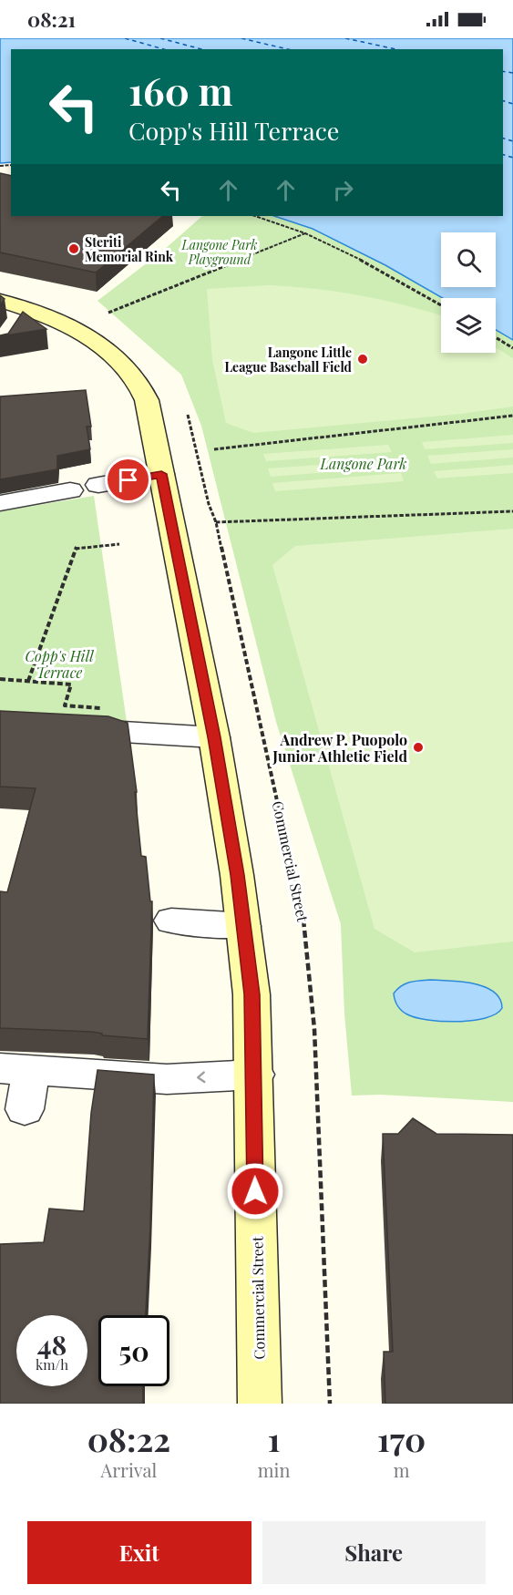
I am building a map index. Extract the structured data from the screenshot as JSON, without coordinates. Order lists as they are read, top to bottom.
{
  "streets": {
    "main road": ["Commercial Street"]
  },
  "parks": ["Langone Park Playground", "Langone Park", "Copp's Hill Terrace"],
  "places": ["Steriti Memorial Rink", "Langone Little League Baseball Field", "Andrew P. Puopolo Junior Athletic Field"],
  "page": {
    "status": "08:21",
    "turn": ["160 m", "Copp's Hill Terrace"],
    "speed": "48 km/h",
    "limit": "50",
    "eta": [
      "08:22",
      "Arrival",
      "1",
      "min",
      "170",
      "m"
    ],
    "buttons": ["Exit", "Share"]
  }
}
